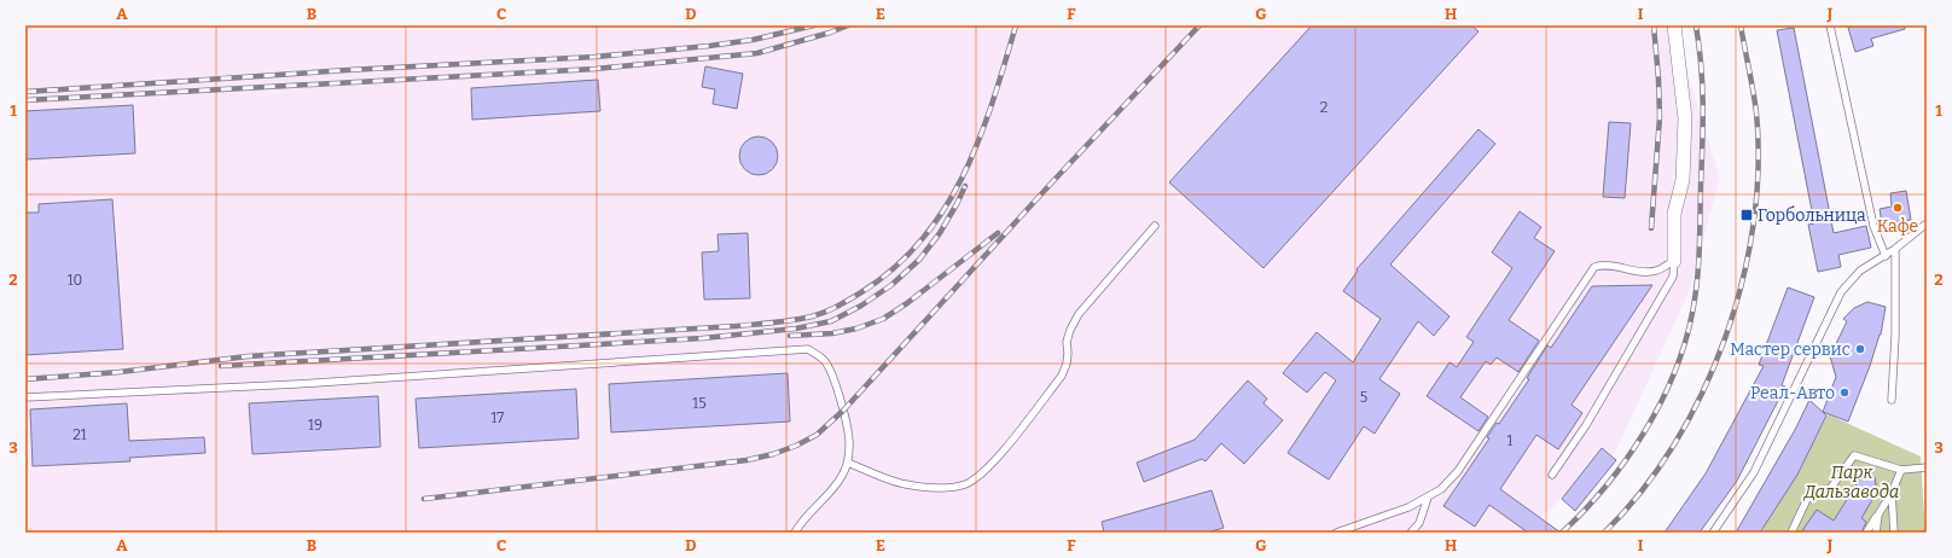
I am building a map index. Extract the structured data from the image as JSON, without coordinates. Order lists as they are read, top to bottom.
{
  "parks": ["Парк Дальзавода"],
  "places": {
    "other": ["Кафе", "Мастер сервис", "Реал-Авто"],
    "transit": ["Горбольница"]
  },
  "house_numbers": [
    "2",
    "10",
    "5",
    "15",
    "17",
    "19",
    "21",
    "1"
  ],
  "grid": {
    "columns": [
      "A",
      "B",
      "C",
      "D",
      "E",
      "F",
      "G",
      "H",
      "I",
      "J"
    ],
    "rows": ["1", "2", "3"]
  }
}
